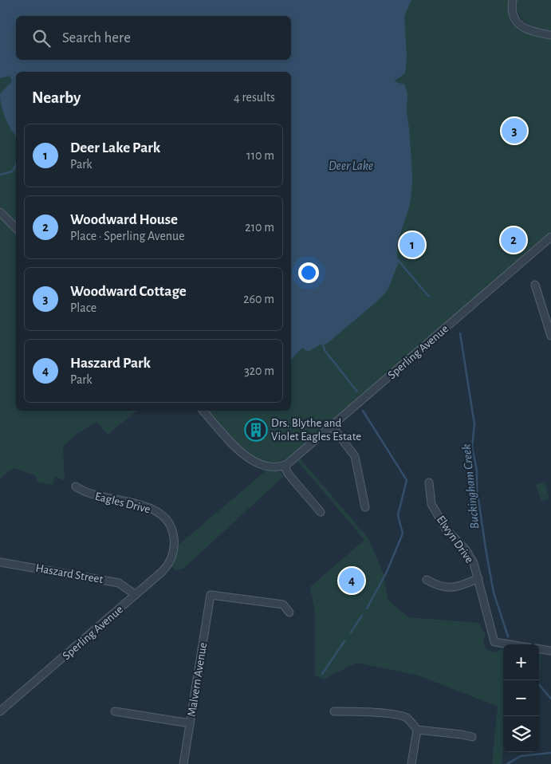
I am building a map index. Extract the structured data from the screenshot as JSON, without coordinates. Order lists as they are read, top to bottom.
{
  "streets": {
    "street": [
      "Sperling Avenue",
      "Eagles Drive",
      "Elwyn Drive",
      "Haszard Street",
      "Malvern Avenue"
    ]
  },
  "crossings": [
    ["Sperling Avenue", "Eagles Drive"],
    ["Sperling Avenue", "Haszard Street"]
  ],
  "water": ["Deer Lake", "Buckingham Creek"],
  "places": {
    "building": ["Drs. Blythe and Violet Eagles Estate"]
  },
  "page": {
    "search": "Search here",
    "heading": ["Nearby", "4 results"],
    "pins": [
      "3",
      "2",
      "1",
      "4"
    ],
    "list": [
      {
        "mark": "1",
        "name": "Deer Lake Park",
        "note": "Park",
        "value": "110 m"
      },
      {
        "mark": "2",
        "name": "Woodward House",
        "note": "Place · Sperling Avenue",
        "value": "210 m"
      },
      {
        "mark": "3",
        "name": "Woodward Cottage",
        "note": "Place",
        "value": "260 m"
      },
      {
        "mark": "4",
        "name": "Haszard Park",
        "note": "Park",
        "value": "320 m"
      }
    ],
    "map_buttons": ["+", "−"]
  }
}
